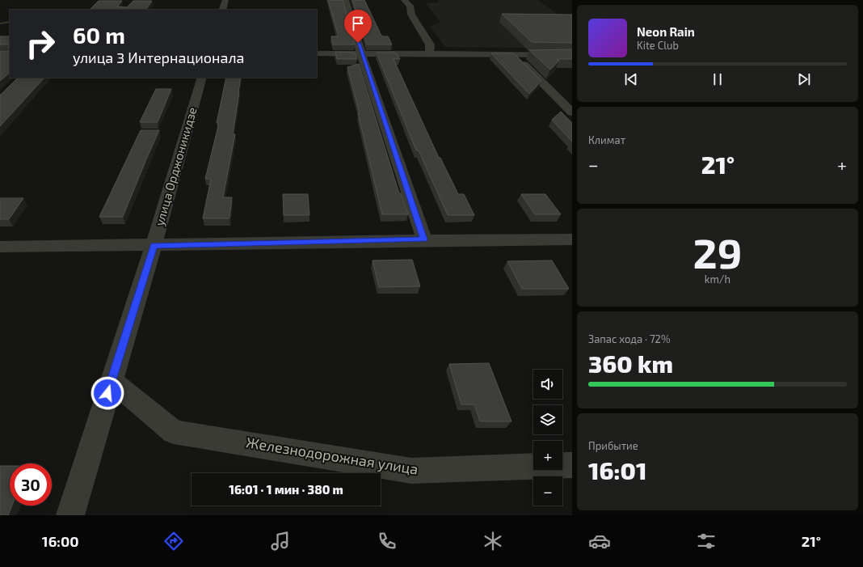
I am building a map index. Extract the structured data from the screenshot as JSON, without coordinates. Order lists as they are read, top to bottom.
{
  "streets": {
    "street": ["улица Орджоникидзе", "Железнодорожная улица"]
  },
  "crossings": [
    ["улица Орджоникидзе", "Железнодорожная улица"]
  ],
  "page": {
    "turn": ["60 m", "улица 3 Интернационала"],
    "song": ["Neon Rain", "Kite Club"],
    "tile": [
      "Климат",
      ["29", "km/h"],
      ["Запас хода · 72%", "360 km"],
      ["Прибытие", "16:01"]
    ],
    "heat": ["−", "21°", "+"],
    "map_buttons": ["+", "−"],
    "limit": "30",
    "trip": "16:01 · 1 мин · 380 m",
    "tabs": ["16:00", "21°"]
  }
}
